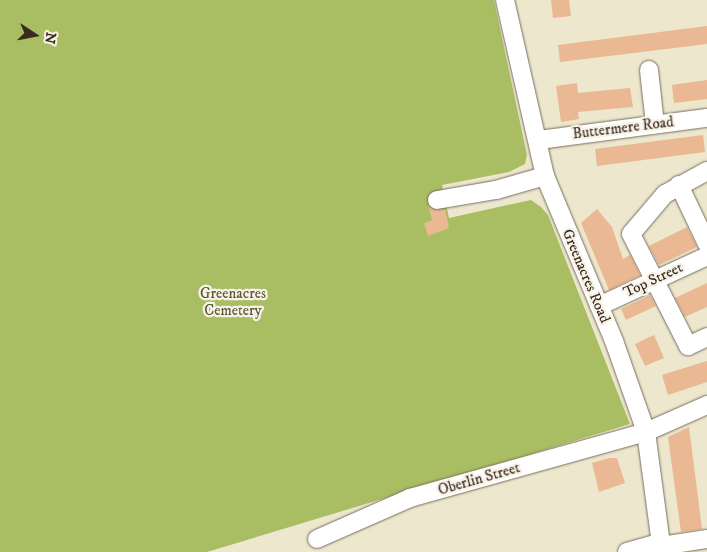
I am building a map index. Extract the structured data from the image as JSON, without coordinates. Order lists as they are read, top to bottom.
{
  "streets": {
    "street": [
      "Buttermere Road",
      "Greenacres Road",
      "Top Street",
      "Oberlin Street"
    ]
  },
  "crossings": [
    ["Buttermere Road", "Greenacres Road"],
    ["Greenacres Road", "Top Street"],
    ["Greenacres Road", "Oberlin Street"]
  ],
  "parks": ["Greenacres Cemetery"],
  "north": "right"
}
